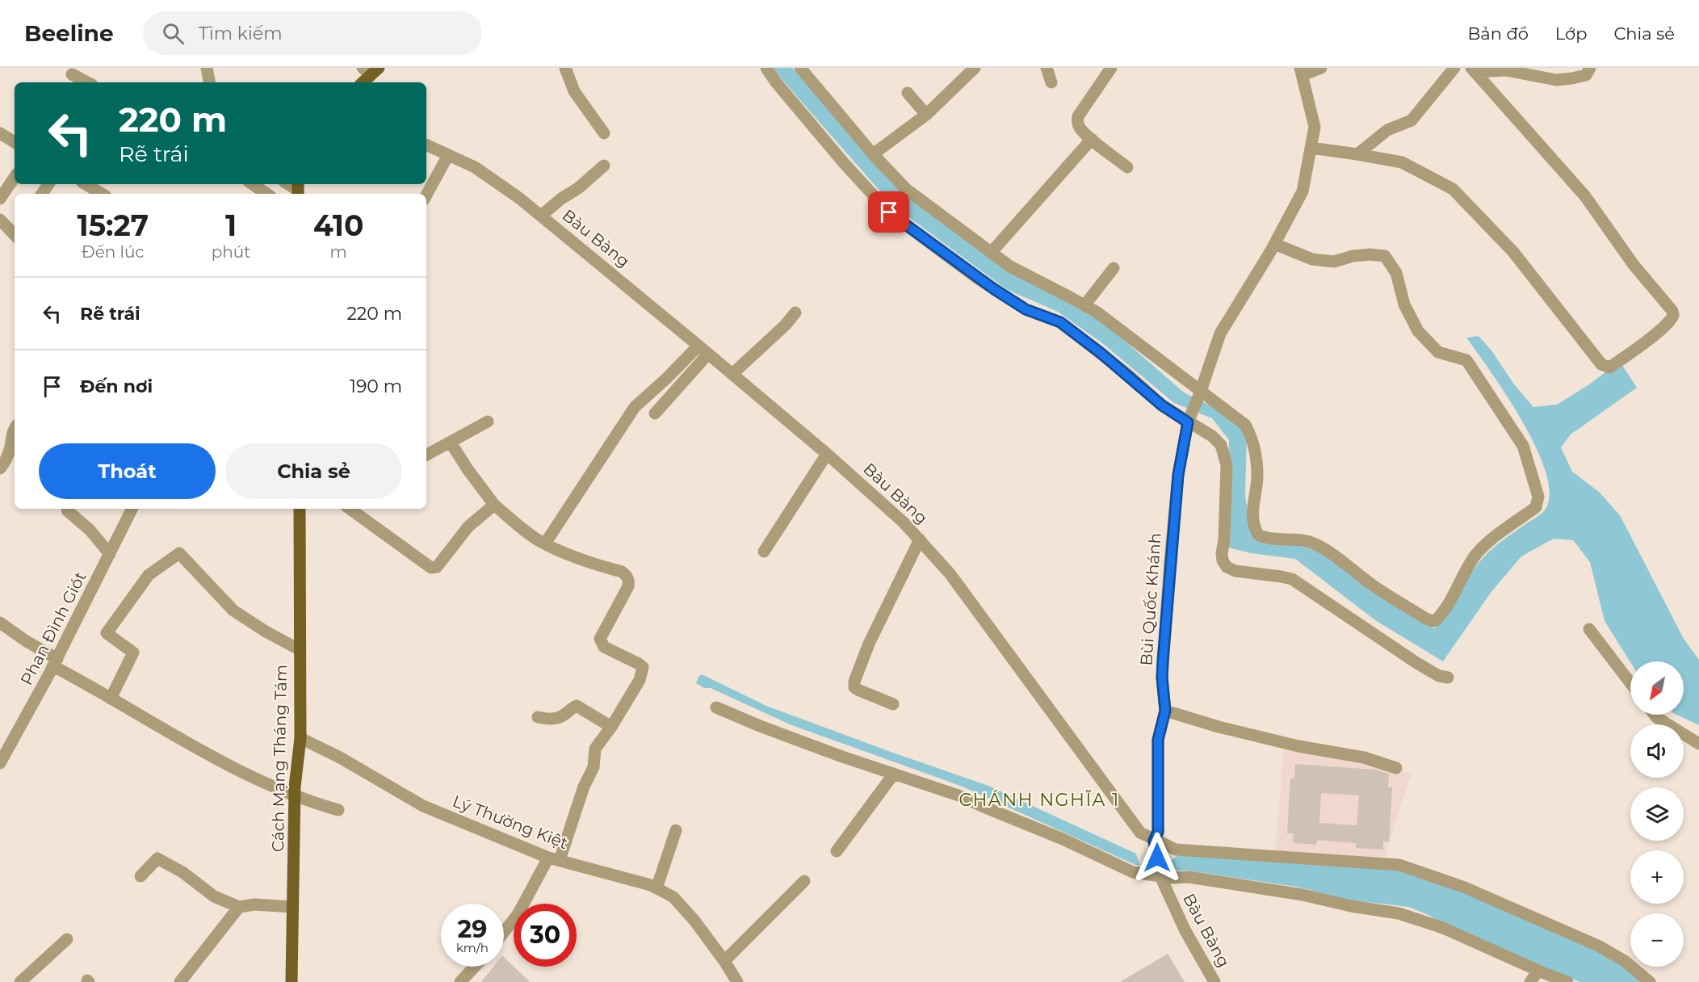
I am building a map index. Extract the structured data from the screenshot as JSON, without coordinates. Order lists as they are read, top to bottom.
{
  "streets": {
    "main road": ["Cách Mạng Tháng Tám"],
    "street": [
      "Bàu Bàng",
      "Bùi Quốc Khánh",
      "Phan Đình Giót",
      "Lý Thường Kiệt"
    ]
  },
  "crossings": [
    ["Bàu Bàng", "Bùi Quốc Khánh"],
    ["Cách Mạng Tháng Tám", "Lý Thường Kiệt"]
  ],
  "districts": ["CHÁNH NGHĨA 1"],
  "north": "bottom left",
  "page": {
    "header": "Beeline",
    "search": "Tìm kiếm",
    "nav": ["Bản đồ", "Lớp", "Chia sẻ"],
    "turn": ["220 m", "Rẽ trái"],
    "eta": [
      "15:27",
      "Đến lúc",
      "1",
      "phút",
      "410",
      "m"
    ],
    "list": [
      {
        "name": "Rẽ trái",
        "value": "220 m"
      },
      {
        "name": "Đến nơi",
        "value": "190 m"
      }
    ],
    "buttons": ["Thoát", "Chia sẻ"],
    "map_buttons": ["+", "−"],
    "speed": "29 km/h",
    "limit": "30"
  }
}
